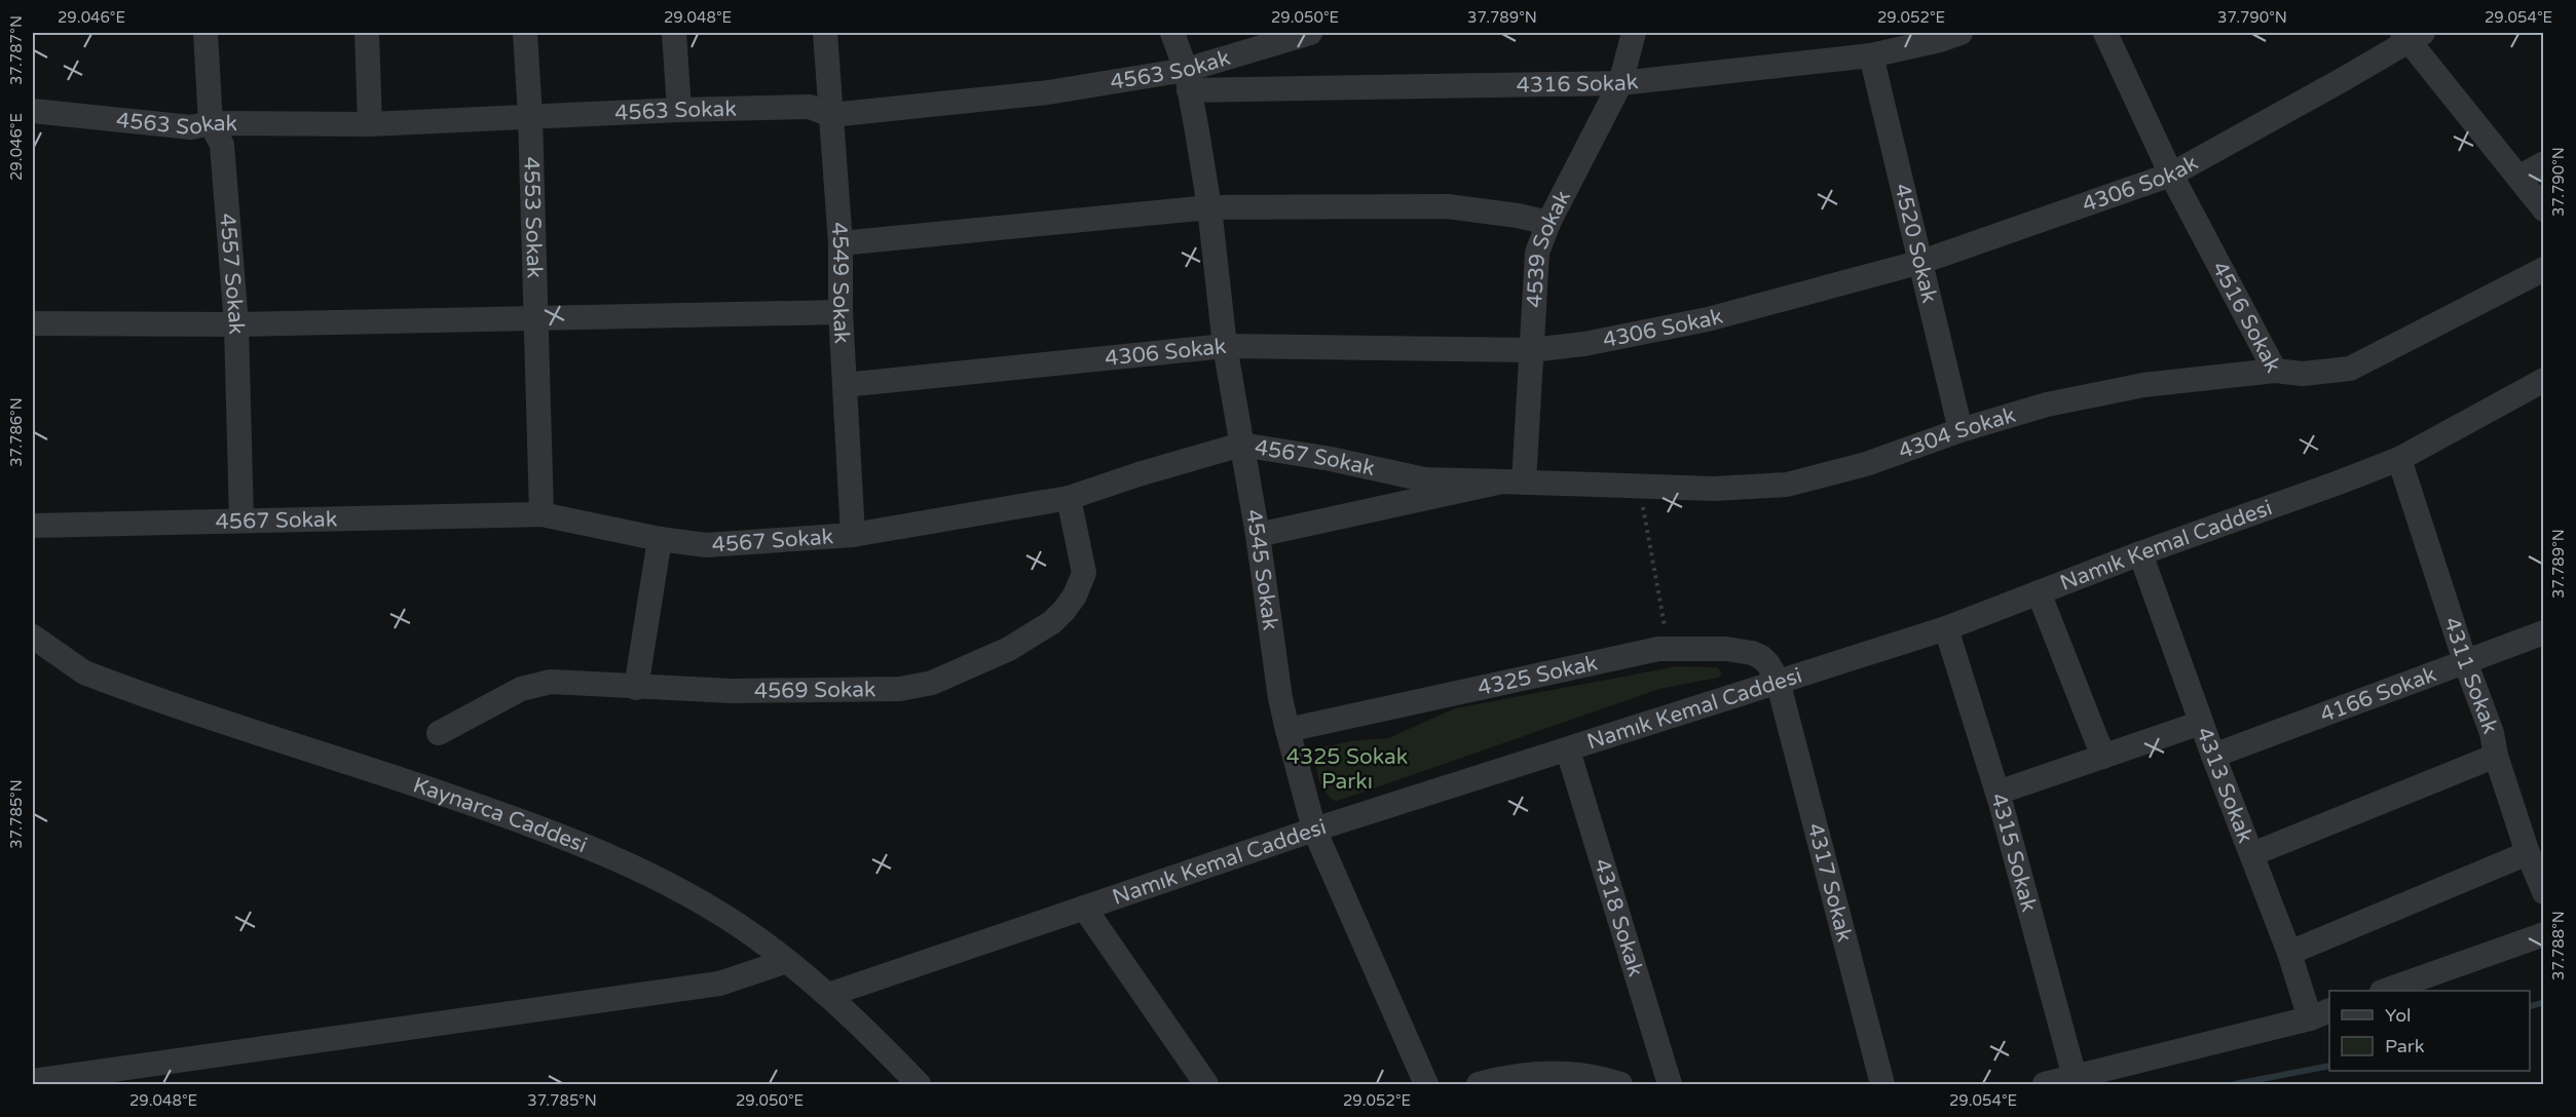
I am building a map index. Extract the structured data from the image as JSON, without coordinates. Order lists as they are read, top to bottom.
{
  "streets": {
    "street": [
      "4563 Sokak",
      "4316 Sokak",
      "4306 Sokak",
      "4553 Sokak",
      "4520 Sokak",
      "4539 Sokak",
      "4557 Sokak",
      "4549 Sokak",
      "4516 Sokak",
      "4304 Sokak",
      "4567 Sokak",
      "Namık Kemal Caddesi",
      "4545 Sokak",
      "4325 Sokak",
      "4311 Sokak",
      "4569 Sokak",
      "4166 Sokak",
      "4313 Sokak",
      "Kaynarca Caddesi",
      "4315 Sokak",
      "4317 Sokak",
      "4318 Sokak"
    ]
  },
  "crossings": [
    ["4563 Sokak", "4316 Sokak"],
    ["4563 Sokak", "4553 Sokak"],
    ["4563 Sokak", "4557 Sokak"],
    ["4563 Sokak", "4549 Sokak"],
    ["4563 Sokak", "4545 Sokak"],
    ["4316 Sokak", "4520 Sokak"],
    ["4316 Sokak", "4539 Sokak"],
    ["4316 Sokak", "4545 Sokak"],
    ["4306 Sokak", "4520 Sokak"],
    ["4306 Sokak", "4539 Sokak"],
    ["4306 Sokak", "4549 Sokak"],
    ["4306 Sokak", "4516 Sokak"],
    ["4306 Sokak", "4545 Sokak"],
    ["4553 Sokak", "4567 Sokak"],
    ["4520 Sokak", "4304 Sokak"],
    ["4539 Sokak", "4304 Sokak"],
    ["4539 Sokak", "4567 Sokak"],
    ["4557 Sokak", "4567 Sokak"],
    ["4549 Sokak", "4567 Sokak"],
    ["4516 Sokak", "4304 Sokak"],
    ["4304 Sokak", "4567 Sokak"],
    ["4567 Sokak", "4545 Sokak"],
    ["4567 Sokak", "4569 Sokak"],
    ["Namık Kemal Caddesi", "4545 Sokak"],
    ["Namık Kemal Caddesi", "4325 Sokak"],
    ["Namık Kemal Caddesi", "4311 Sokak"],
    ["Namık Kemal Caddesi", "4313 Sokak"],
    ["Namık Kemal Caddesi", "Kaynarca Caddesi"],
    ["Namık Kemal Caddesi", "4315 Sokak"],
    ["Namık Kemal Caddesi", "4317 Sokak"],
    ["Namık Kemal Caddesi", "4318 Sokak"],
    ["4545 Sokak", "4325 Sokak"],
    ["4325 Sokak", "4317 Sokak"],
    ["4311 Sokak", "4166 Sokak"],
    ["4166 Sokak", "4313 Sokak"]
  ],
  "parks": ["4325 Sokak Parkı"],
  "legend": ["Yol", "Park"],
  "coordinates": [
    "29.046°E",
    "29.048°E",
    "29.050°E",
    "37.789°N",
    "29.052°E",
    "37.790°N",
    "29.054°E",
    "37.787°N",
    "37.786°N",
    "37.785°N",
    "37.788°N"
  ]
}
